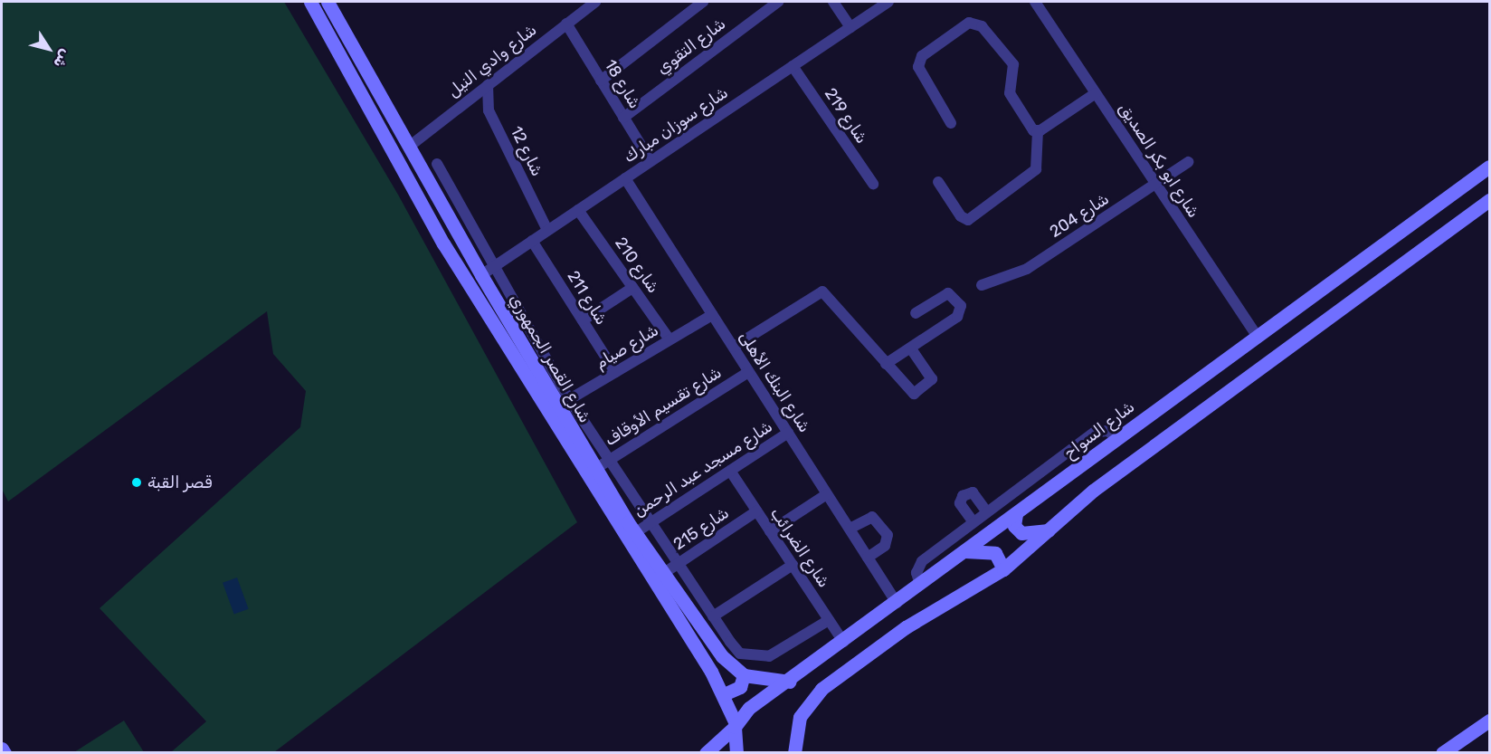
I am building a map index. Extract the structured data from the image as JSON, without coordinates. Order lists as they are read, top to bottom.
{
  "streets": {
    "main road": ["شارع القصر الجمهوري", "شارع السواح"],
    "street": [
      "شارع التقوي",
      "شارع وادي النيل",
      "شارع 18",
      "شارع 219",
      "شارع سوزان مبارك",
      "شارع 12",
      "شارع ابو بكر الصديق",
      "شارع 204",
      "شارع 210",
      "شارع 211",
      "شارع صيام",
      "شارع البنك الأهلى",
      "شارع تقسيم الأوقاف",
      "شارع مسجد عبد الرحمن",
      "شارع 215",
      "شارع الضرائب"
    ]
  },
  "crossings": [
    ["شارع التقوي", "شارع 18"],
    ["شارع وادي النيل", "شارع 18"],
    ["شارع وادي النيل", "شارع 12"],
    ["شارع وادي النيل", "شارع القصر الجمهوري"],
    ["شارع 18", "شارع سوزان مبارك"],
    ["شارع 219", "شارع سوزان مبارك"],
    ["شارع سوزان مبارك", "شارع 12"],
    ["شارع سوزان مبارك", "شارع 210"],
    ["شارع سوزان مبارك", "شارع 211"],
    ["شارع سوزان مبارك", "شارع القصر الجمهوري"],
    ["شارع سوزان مبارك", "شارع البنك الأهلى"],
    ["شارع ابو بكر الصديق", "شارع 204"],
    ["شارع ابو بكر الصديق", "شارع السواح"],
    ["شارع 210", "شارع صيام"],
    ["شارع 211", "شارع صيام"],
    ["شارع صيام", "شارع القصر الجمهوري"],
    ["شارع صيام", "شارع البنك الأهلى"],
    ["شارع القصر الجمهوري", "شارع تقسيم الأوقاف"],
    ["شارع القصر الجمهوري", "شارع السواح"],
    ["شارع القصر الجمهوري", "شارع مسجد عبد الرحمن"],
    ["شارع القصر الجمهوري", "شارع 215"],
    ["شارع البنك الأهلى", "شارع تقسيم الأوقاف"],
    ["شارع البنك الأهلى", "شارع السواح"],
    ["شارع البنك الأهلى", "شارع مسجد عبد الرحمن"],
    ["شارع السواح", "شارع الضرائب"],
    ["شارع مسجد عبد الرحمن", "شارع الضرائب"],
    ["شارع 215", "شارع الضرائب"]
  ],
  "places": ["قصر القبة"],
  "north": "bottom right"
}
